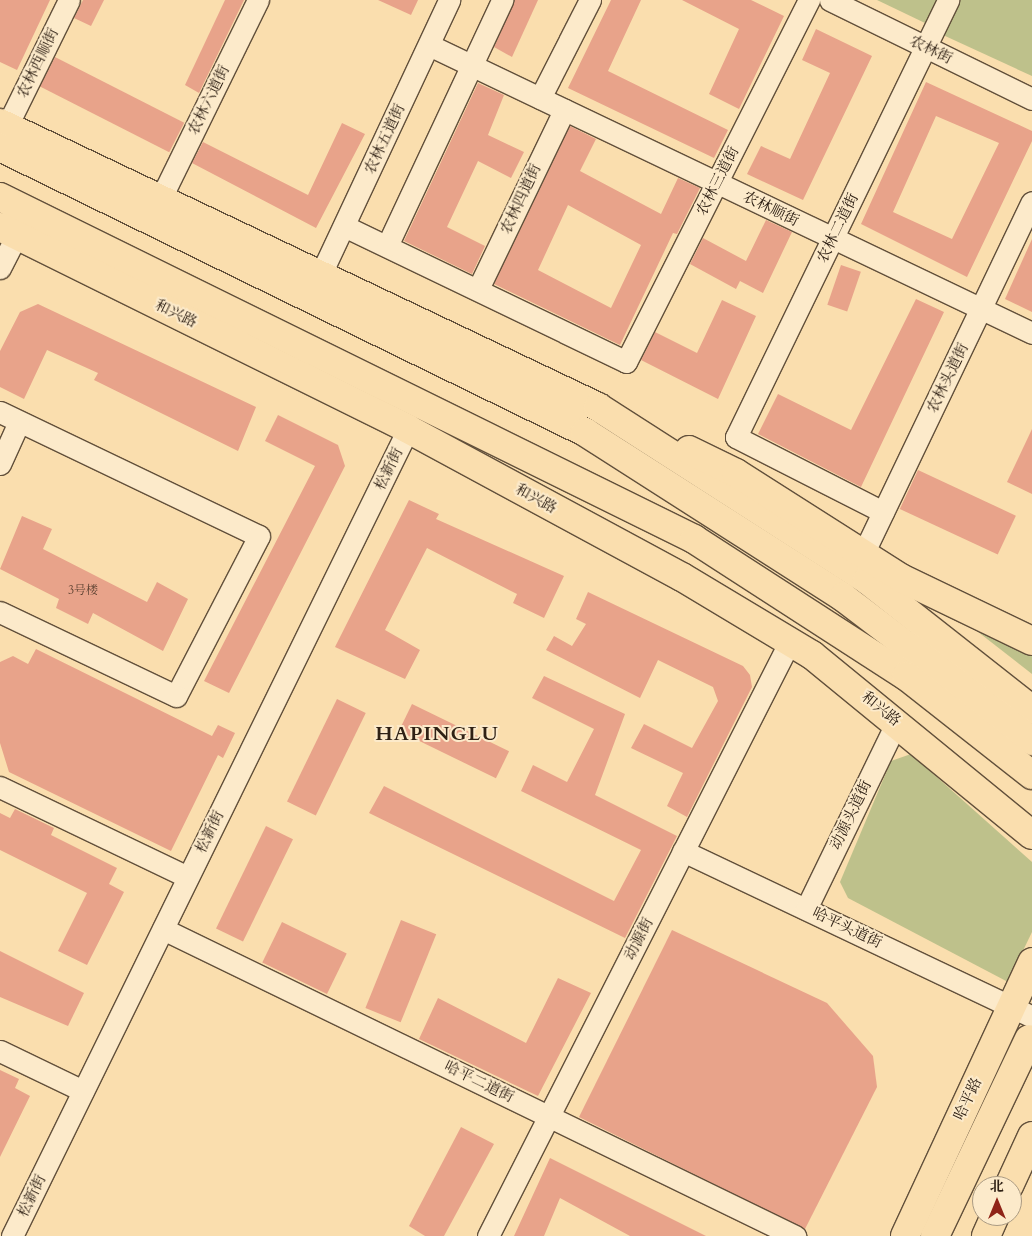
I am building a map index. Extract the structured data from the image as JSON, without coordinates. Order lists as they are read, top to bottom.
{
  "streets": {
    "highway": ["和兴路", "哈平路"],
    "street": [
      "农林街",
      "农林西顺街",
      "农林六道街",
      "农林五道街",
      "农林三道街",
      "农林四道街",
      "农林顺街",
      "农林二道街",
      "农林头道街",
      "松新街",
      "动源头道街",
      "哈平头道街",
      "动源街",
      "哈平二道街"
    ]
  },
  "crossings": [
    ["农林街", "农林二道街"],
    ["农林五道街", "农林顺街"],
    ["农林三道街", "农林四道街"],
    ["农林三道街", "农林顺街"],
    ["农林四道街", "农林顺街"],
    ["农林顺街", "农林二道街"],
    ["农林顺街", "农林头道街"],
    ["农林二道街", "农林头道街"],
    ["和兴路", "松新街"],
    ["和兴路", "动源头道街"],
    ["和兴路", "动源街"],
    ["松新街", "哈平二道街"],
    ["动源头道街", "哈平头道街"],
    ["哈平头道街", "动源街"],
    ["哈平头道街", "哈平路"],
    ["动源街", "哈平二道街"]
  ],
  "districts": ["HAPINGLU"],
  "house_numbers": ["3号楼"],
  "north": "top"
}
